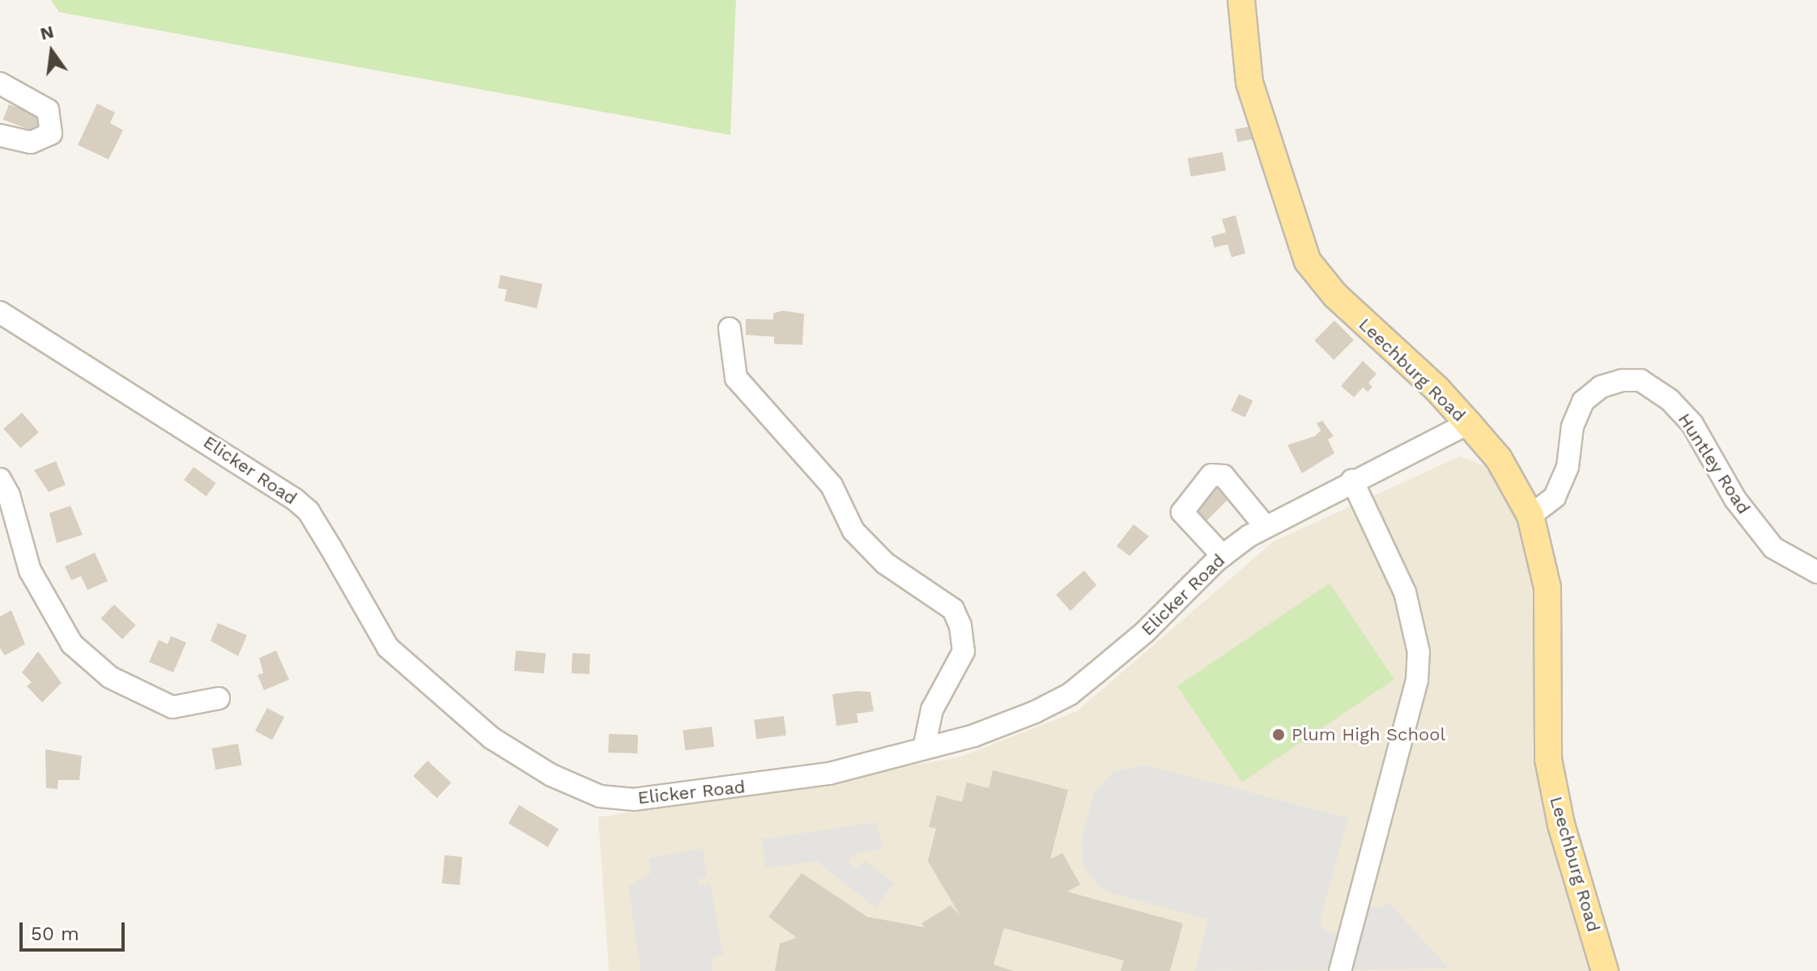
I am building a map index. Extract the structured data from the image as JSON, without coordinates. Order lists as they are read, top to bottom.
{
  "streets": {
    "main road": ["Leechburg Road"],
    "street": ["Huntley Road", "Elicker Road"]
  },
  "crossings": [
    ["Leechburg Road", "Huntley Road"],
    ["Leechburg Road", "Elicker Road"]
  ],
  "places": ["Plum High School"],
  "scale_bar": "50 m",
  "north": "top"
}
